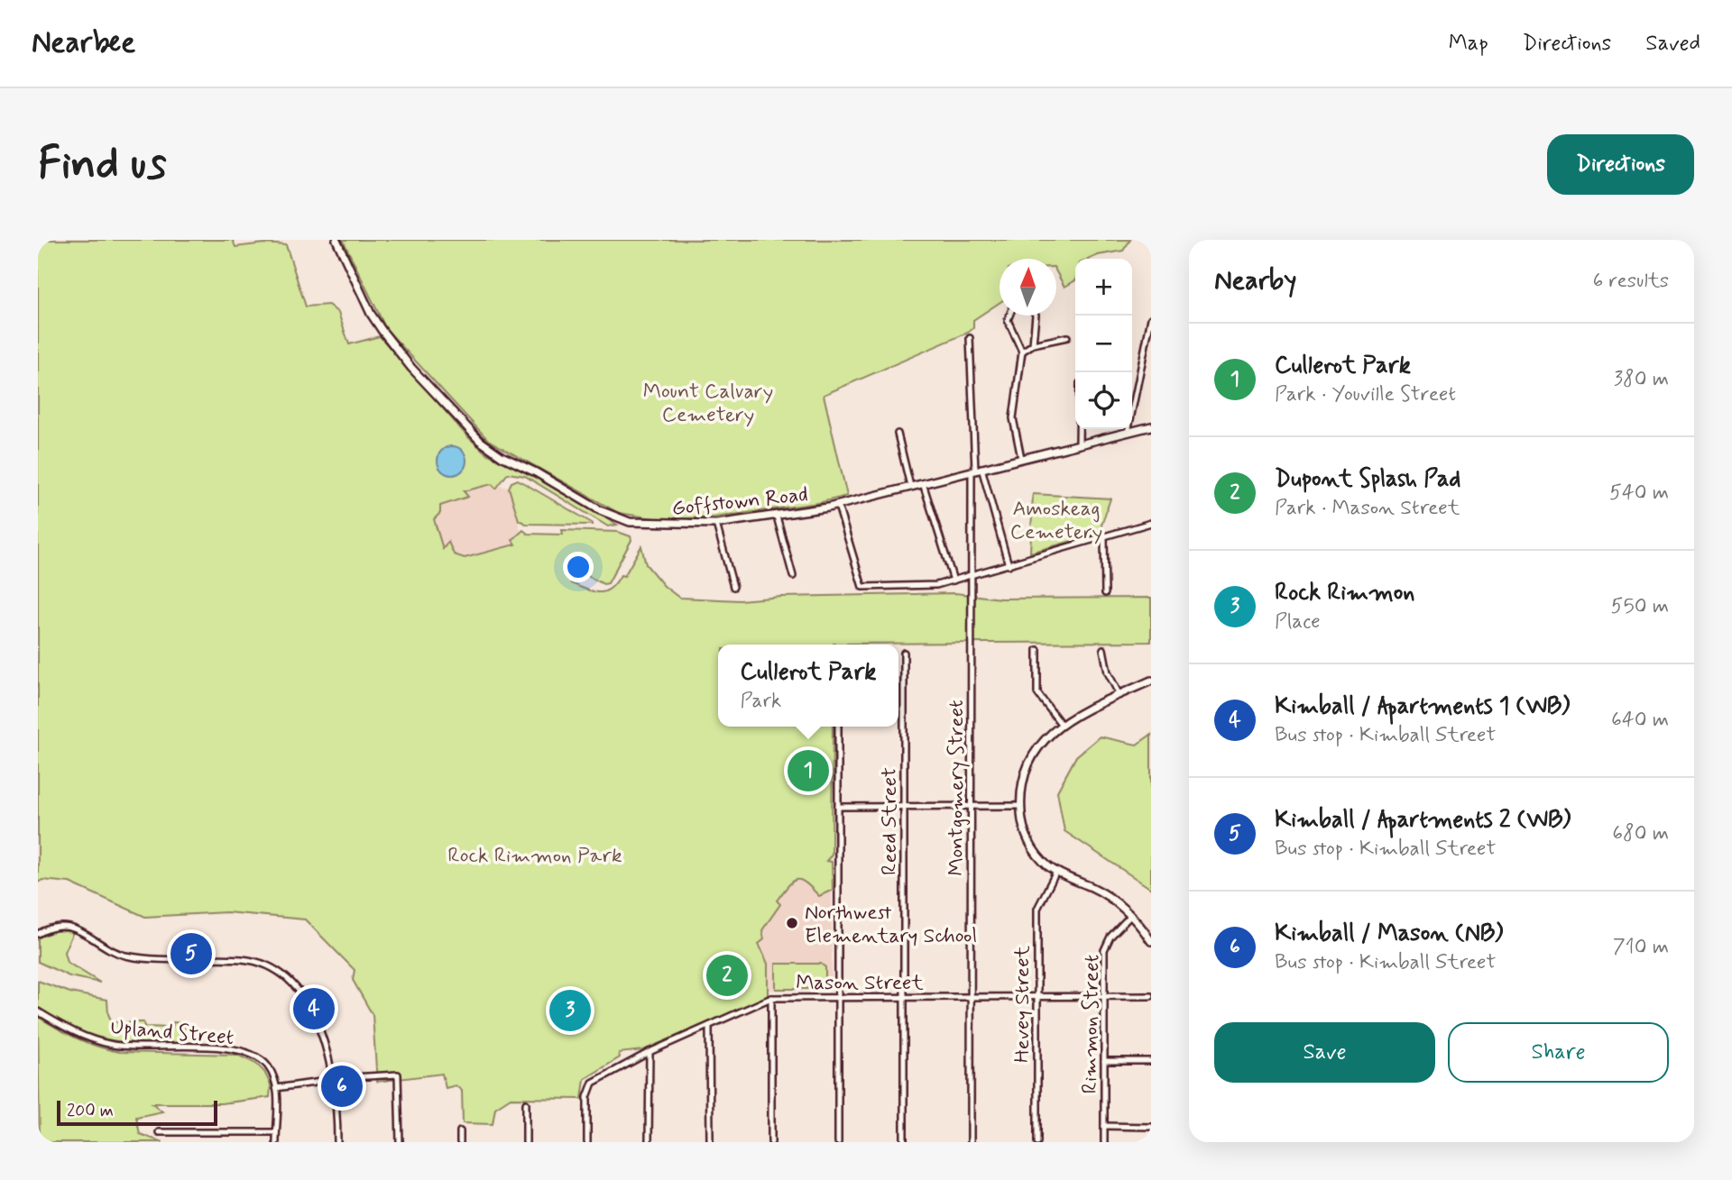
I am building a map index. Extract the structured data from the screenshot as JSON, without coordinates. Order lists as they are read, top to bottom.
{
  "streets": {
    "main road": ["Goffstown Road"],
    "street": [
      "Montgomery Street",
      "Reed Street",
      "Mason Street",
      "Hevey Street",
      "Rimmon Street",
      "Upland Street"
    ]
  },
  "crossings": [
    ["Goffstown Road", "Montgomery Street"],
    ["Montgomery Street", "Mason Street"],
    ["Reed Street", "Mason Street"],
    ["Mason Street", "Hevey Street"],
    ["Mason Street", "Rimmon Street"]
  ],
  "parks": ["Mount Calvary Cemetery", "Amoskeag Cemetery", "Rock Rimmon Park"],
  "places": ["Northwest Elementary School"],
  "scale_bar": "200 m",
  "north": "top",
  "page": {
    "header": "Nearbee",
    "nav": ["Map", "Directions", "Saved"],
    "buttons": [
      "Directions",
      ["Save", "Share"]
    ],
    "title": "Find us",
    "heading": ["Nearby", "6 results"],
    "map_buttons": ["+", "−"],
    "list": [
      {
        "mark": "1",
        "name": "Cullerot Park",
        "note": "Park · Youville Street",
        "value": "380 m"
      },
      {
        "mark": "2",
        "name": "Dupont Splash Pad",
        "note": "Park · Mason Street",
        "value": "540 m"
      },
      {
        "mark": "3",
        "name": "Rock Rimmon",
        "note": "Place",
        "value": "550 m"
      },
      {
        "mark": "4",
        "name": "Kimball / Apartments 1 (WB)",
        "note": "Bus stop · Kimball Street",
        "value": "640 m"
      },
      {
        "mark": "5",
        "name": "Kimball / Apartments 2 (WB)",
        "note": "Bus stop · Kimball Street",
        "value": "680 m"
      },
      {
        "mark": "6",
        "name": "Kimball / Mason (NB)",
        "note": "Bus stop · Kimball Street",
        "value": "710 m"
      }
    ],
    "popup": ["Cullerot Park", "Park"],
    "pins": [
      "1",
      "5",
      "2",
      "4",
      "3",
      "6"
    ],
    "scale": "200 m"
  }
}
